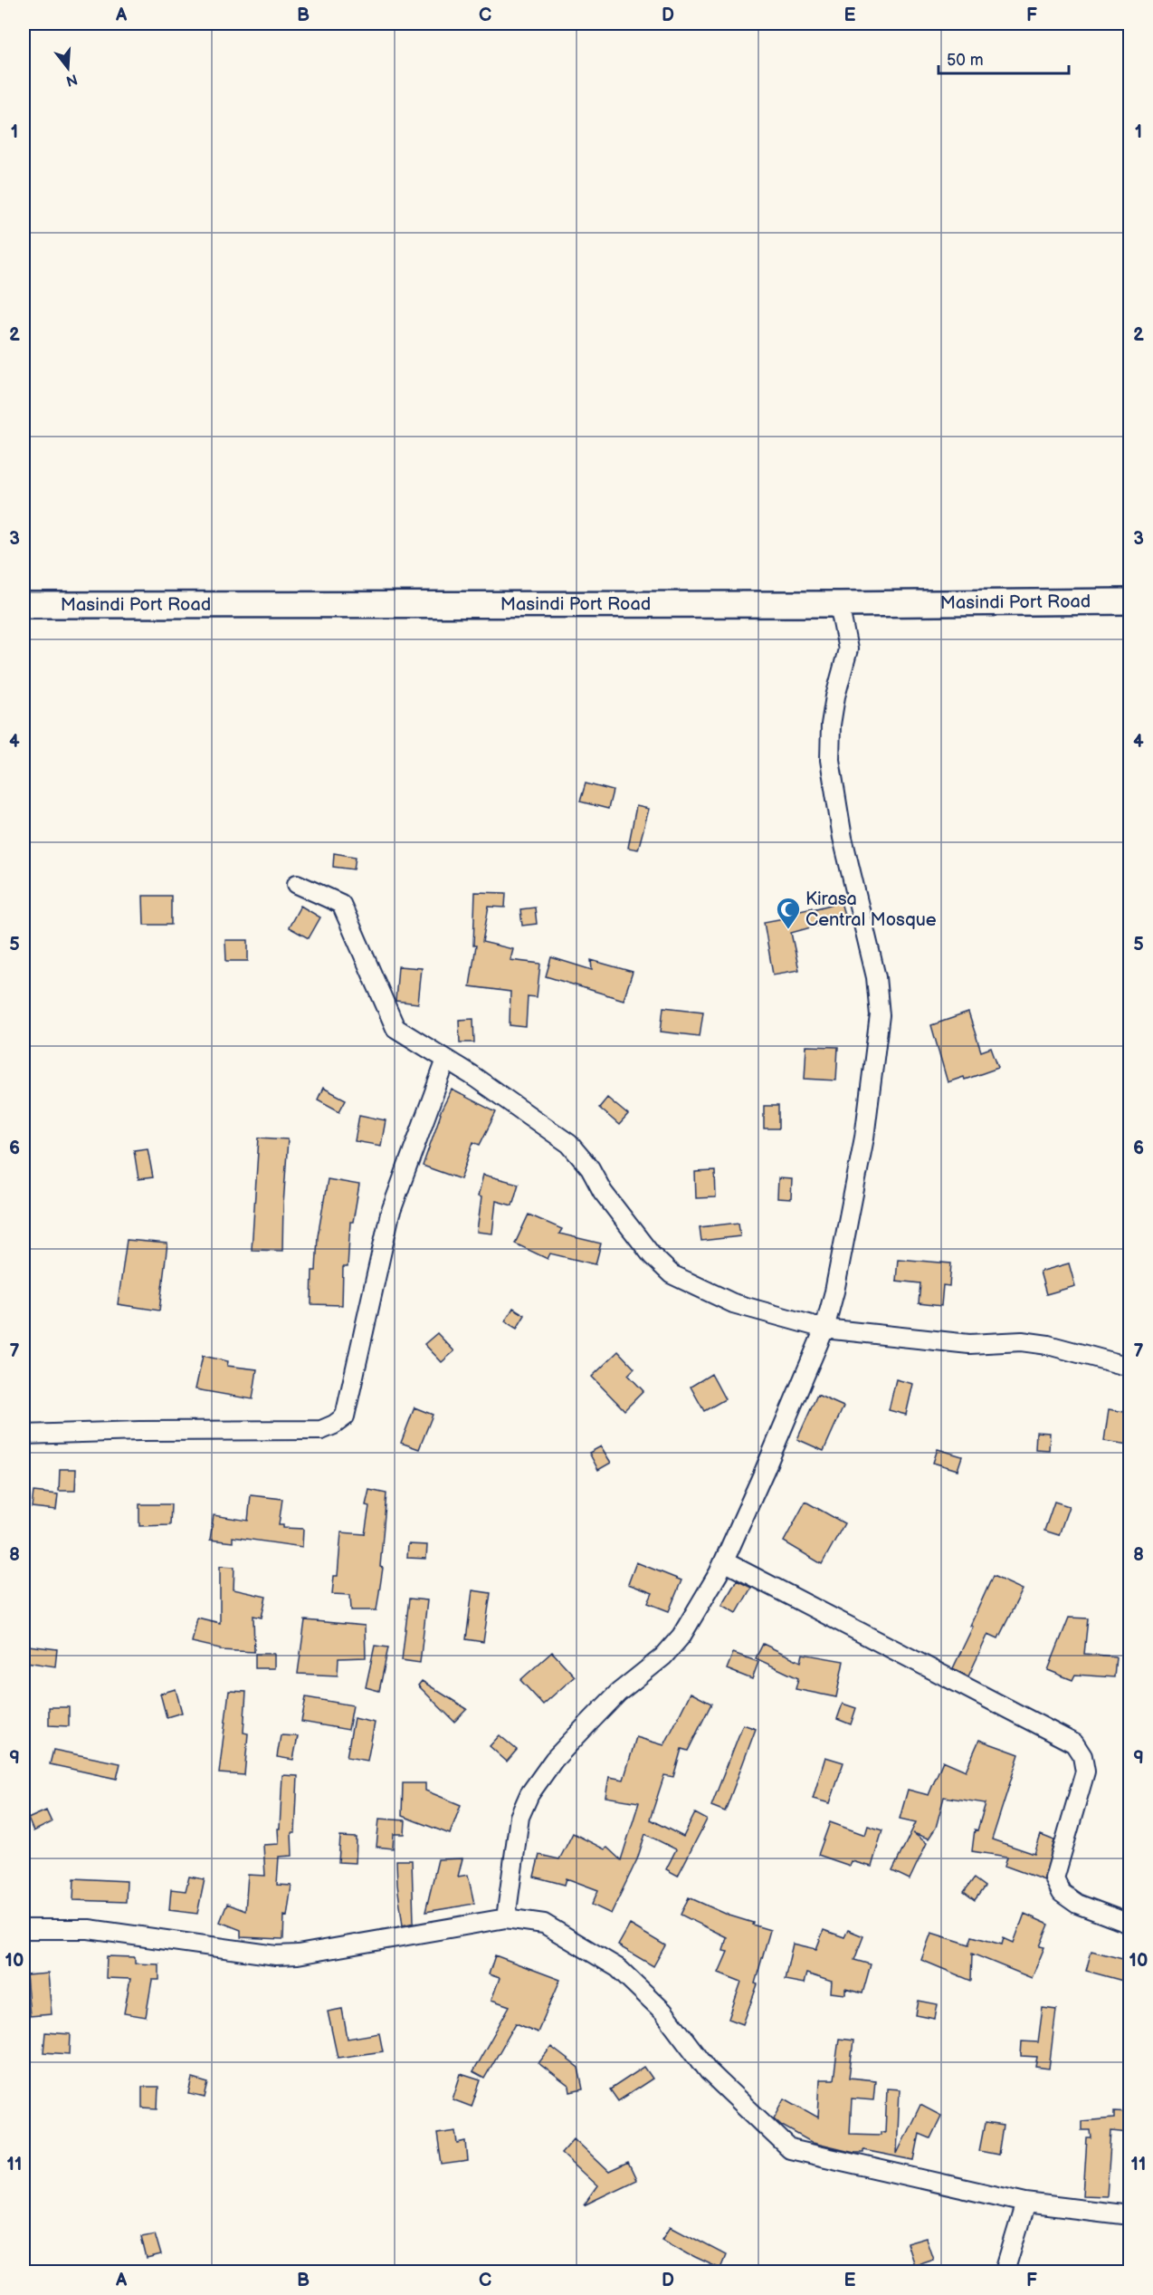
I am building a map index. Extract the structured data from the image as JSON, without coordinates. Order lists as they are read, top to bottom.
{
  "streets": {
    "main road": ["Masindi Port Road"]
  },
  "places": {
    "mosque": ["Kirasa Central Mosque"]
  },
  "scale_bar": "50 m",
  "north": "bottom",
  "grid": {
    "columns": [
      "A",
      "B",
      "C",
      "D",
      "E",
      "F"
    ],
    "rows": [
      "1",
      "2",
      "3",
      "4",
      "5",
      "6",
      "7",
      "8",
      "9",
      "10",
      "11"
    ]
  }
}
